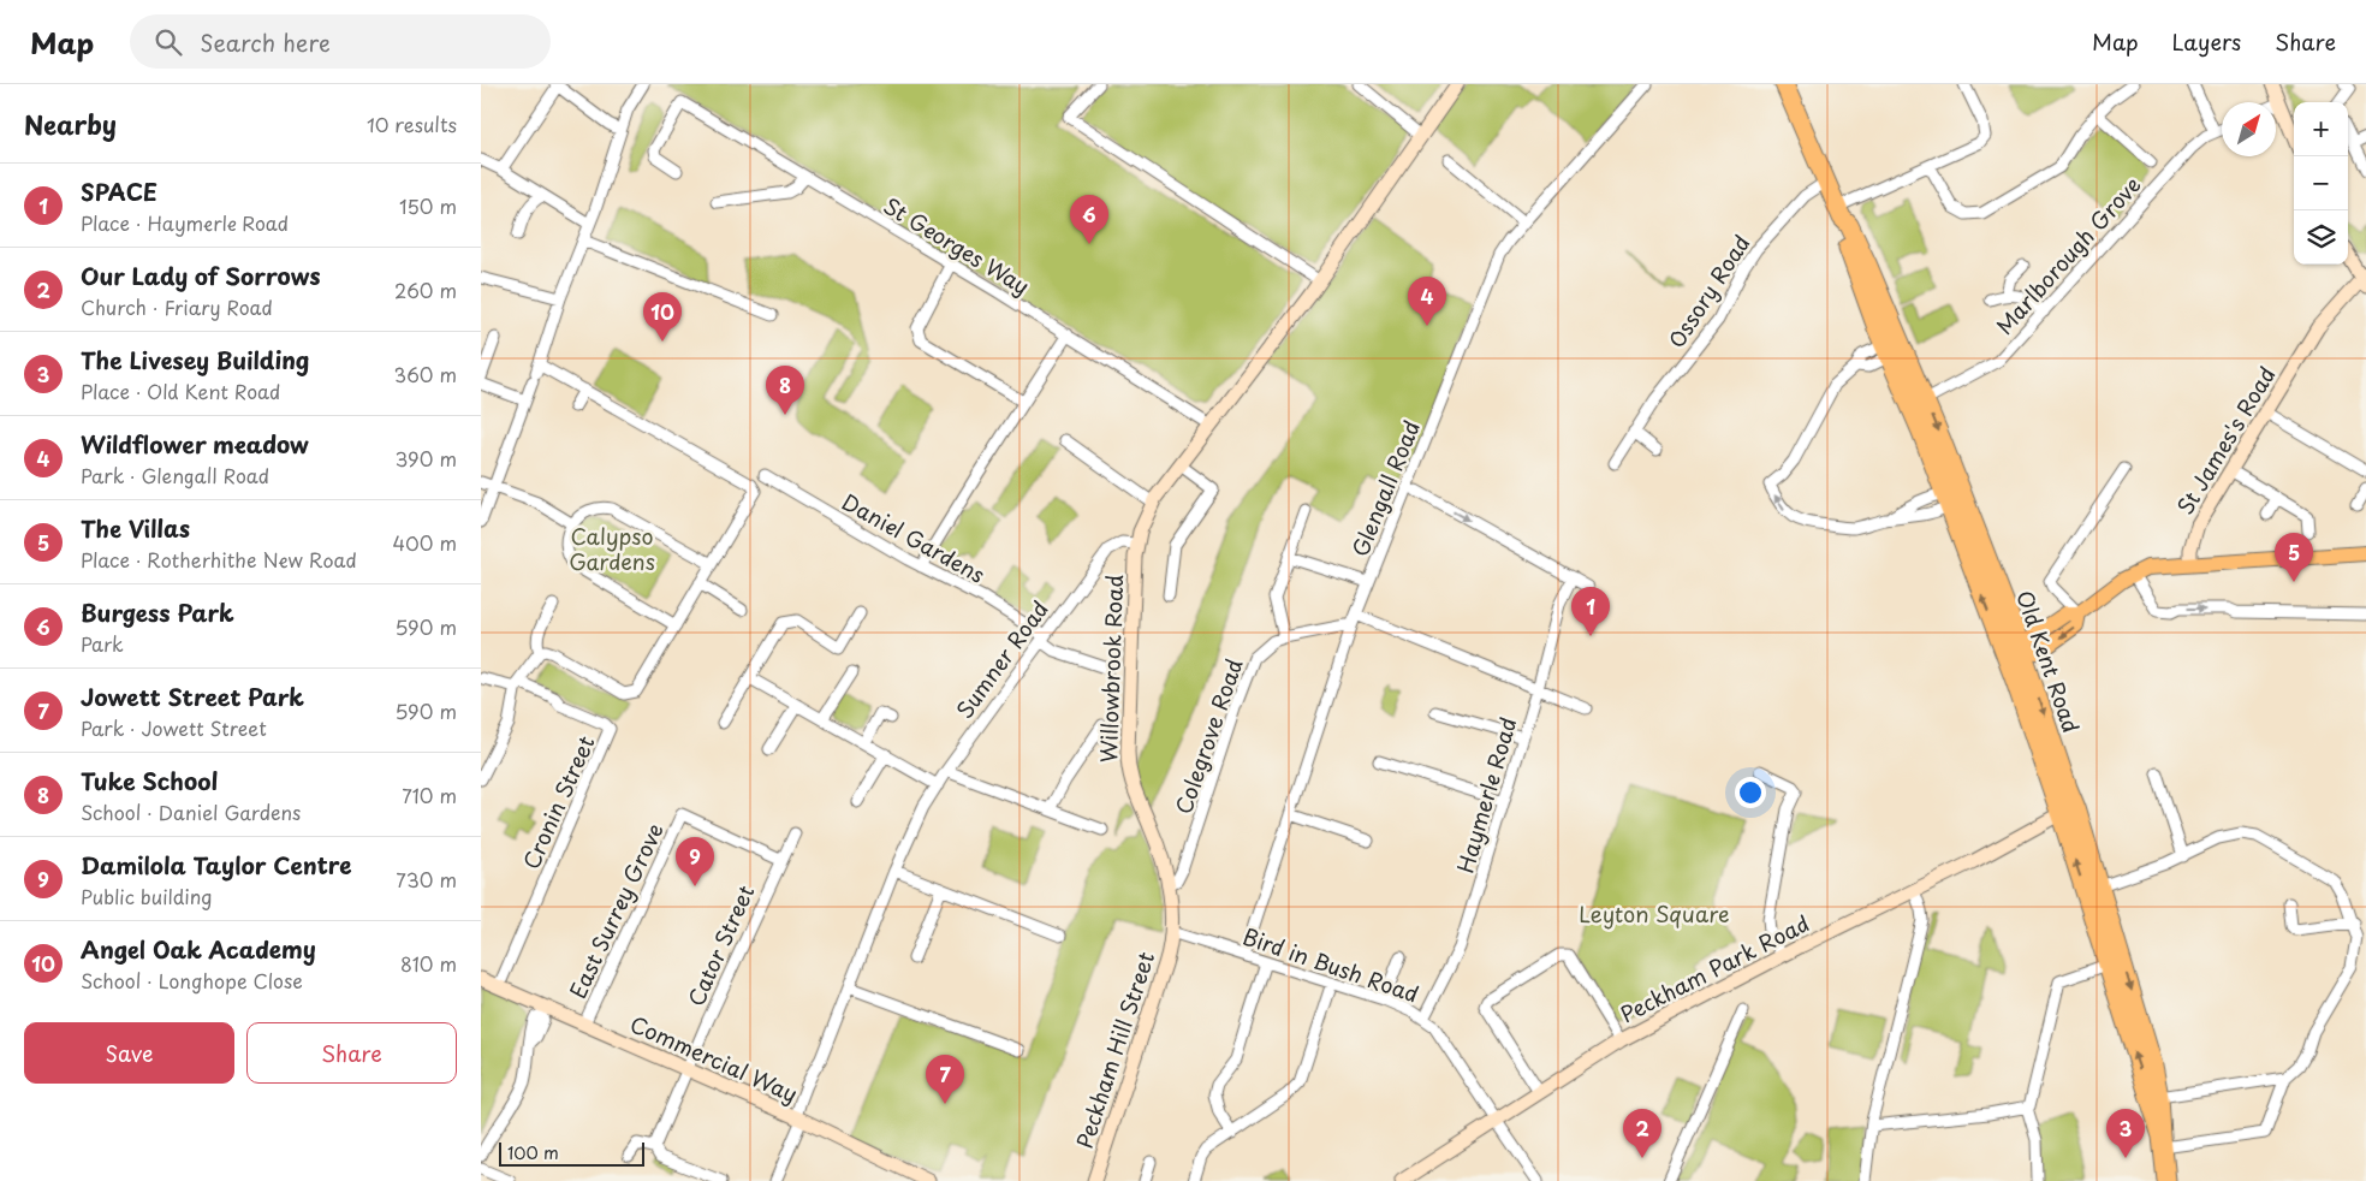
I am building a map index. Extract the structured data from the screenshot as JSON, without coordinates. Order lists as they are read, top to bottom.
{
  "streets": {
    "highway": ["Old Kent Road"],
    "main road": [
      "St James's Road",
      "Willowbrook Road",
      "Peckham Park Road",
      "Peckham Hill Street",
      "Commercial Way"
    ],
    "street": [
      "St Georges Way",
      "Marlborough Grove",
      "Ossory Road",
      "Glengall Road",
      "Daniel Gardens",
      "Sumner Road",
      "Colegrove Road",
      "Haymerle Road",
      "Cronin Street",
      "East Surrey Grove",
      "Cator Street",
      "Bird in Bush Road"
    ]
  },
  "crossings": [
    ["Marlborough Grove", "Old Kent Road"],
    ["Ossory Road", "Old Kent Road"],
    ["Glengall Road", "Colegrove Road"],
    ["Glengall Road", "Bird in Bush Road"],
    ["Daniel Gardens", "Sumner Road"],
    ["Sumner Road", "Willowbrook Road"],
    ["Sumner Road", "Commercial Way"],
    ["Old Kent Road", "Peckham Park Road"],
    ["Willowbrook Road", "Colegrove Road"],
    ["Willowbrook Road", "Bird in Bush Road"],
    ["Willowbrook Road", "Peckham Hill Street"],
    ["Haymerle Road", "Bird in Bush Road"],
    ["Cronin Street", "Commercial Way"],
    ["East Surrey Grove", "Cator Street"],
    ["East Surrey Grove", "Commercial Way"],
    ["Cator Street", "Commercial Way"],
    ["Bird in Bush Road", "Peckham Park Road"],
    ["Bird in Bush Road", "Peckham Hill Street"]
  ],
  "parks": ["Calypso Gardens", "Leyton Square"],
  "scale_bar": "100 m",
  "north": "top right",
  "page": {
    "header": "Map",
    "search": "Search here",
    "nav": ["Map", "Layers", "Share"],
    "heading": ["Nearby", "10 results"],
    "map_buttons": ["+", "−"],
    "list": [
      {
        "mark": "1",
        "name": "SPACE",
        "note": "Place · Haymerle Road",
        "value": "150 m"
      },
      {
        "mark": "2",
        "name": "Our Lady of Sorrows",
        "note": "Church · Friary Road",
        "value": "260 m"
      },
      {
        "mark": "3",
        "name": "The Livesey Building",
        "note": "Place · Old Kent Road",
        "value": "360 m"
      },
      {
        "mark": "4",
        "name": "Wildflower meadow",
        "note": "Park · Glengall Road",
        "value": "390 m"
      },
      {
        "mark": "5",
        "name": "The Villas",
        "note": "Place · Rotherhithe New Road",
        "value": "400 m"
      },
      {
        "mark": "6",
        "name": "Burgess Park",
        "note": "Park",
        "value": "590 m"
      },
      {
        "mark": "7",
        "name": "Jowett Street Park",
        "note": "Park · Jowett Street",
        "value": "590 m"
      },
      {
        "mark": "8",
        "name": "Tuke School",
        "note": "School · Daniel Gardens",
        "value": "710 m"
      },
      {
        "mark": "9",
        "name": "Damilola Taylor Centre",
        "note": "Public building",
        "value": "730 m"
      },
      {
        "mark": "10",
        "name": "Angel Oak Academy",
        "note": "School · Longhope Close",
        "value": "810 m"
      }
    ],
    "pins": [
      "6",
      "4",
      "10",
      "8",
      "5",
      "1",
      "9",
      "7",
      "2",
      "3"
    ],
    "buttons": ["Save", "Share"],
    "scale": "100 m"
  }
}
